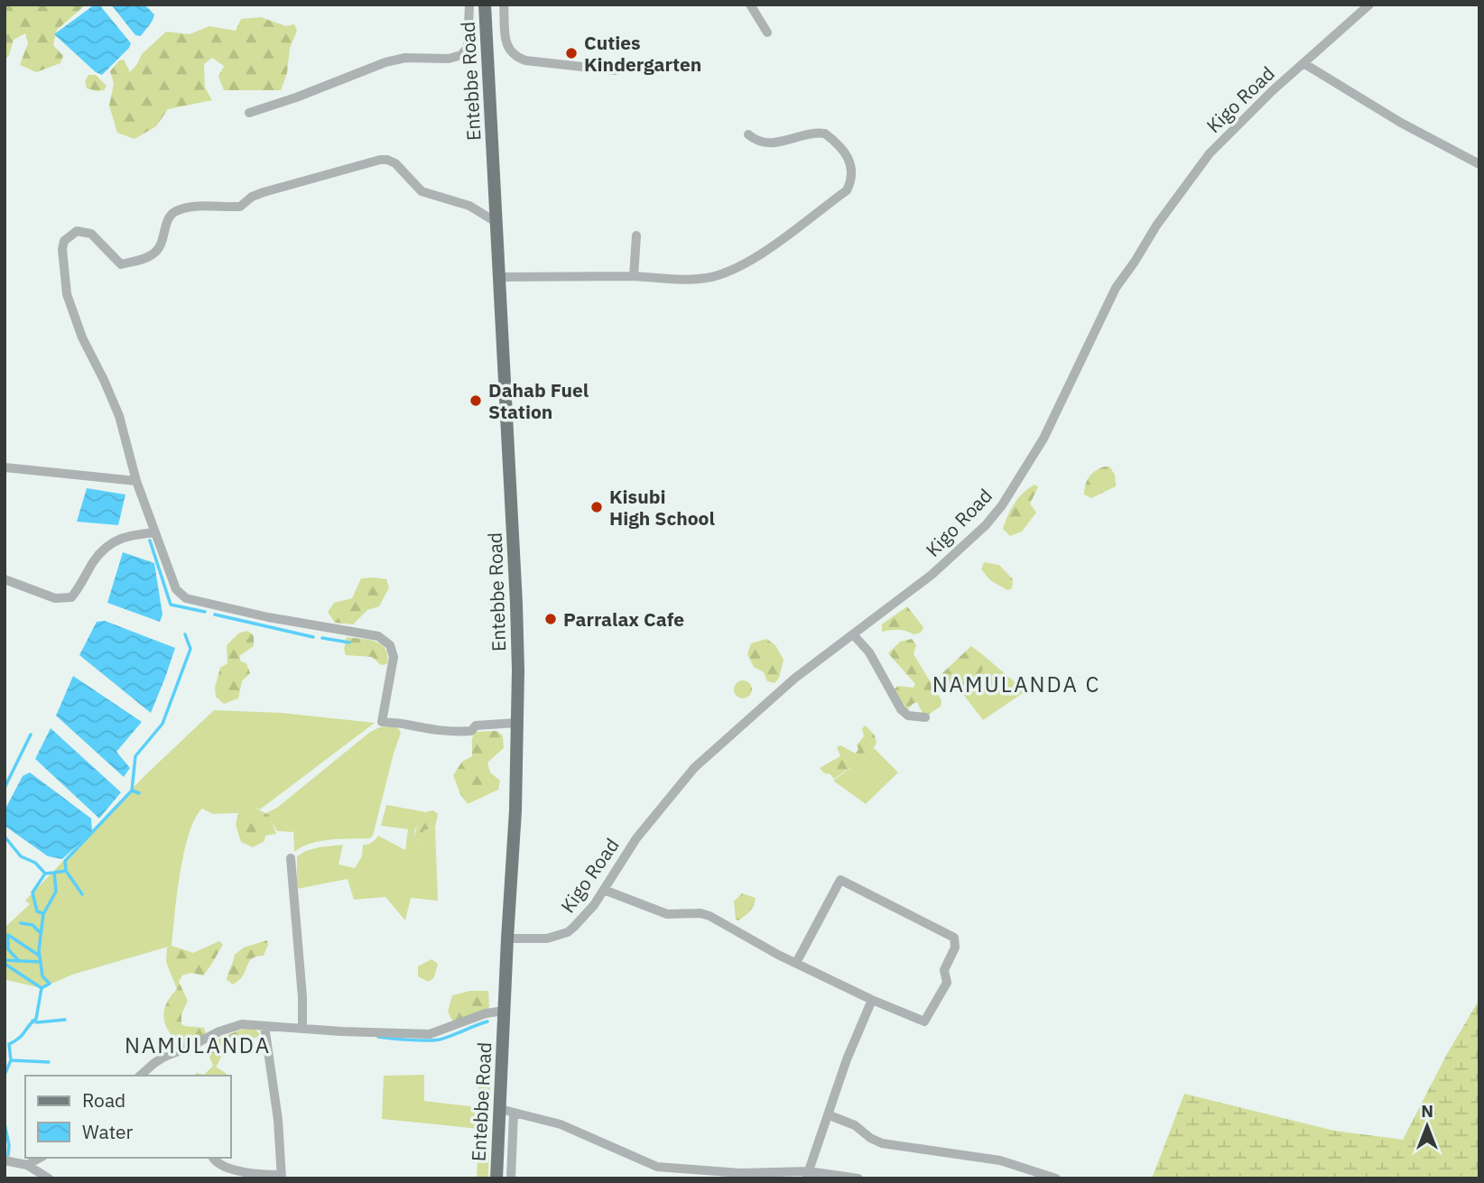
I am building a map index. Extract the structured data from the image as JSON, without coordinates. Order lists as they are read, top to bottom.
{
  "streets": {
    "main road": ["Entebbe Road"],
    "street": ["Kigo Road"]
  },
  "crossings": [
    ["Entebbe Road", "Kigo Road"]
  ],
  "districts": ["NAMULANDA C", "NAMULANDA"],
  "places": [
    "Cuties Kindergarten",
    "Dahab Fuel Station",
    "Kisubi High School",
    "Parralax Cafe"
  ],
  "legend": ["Road", "Water"],
  "north": "top"
}
